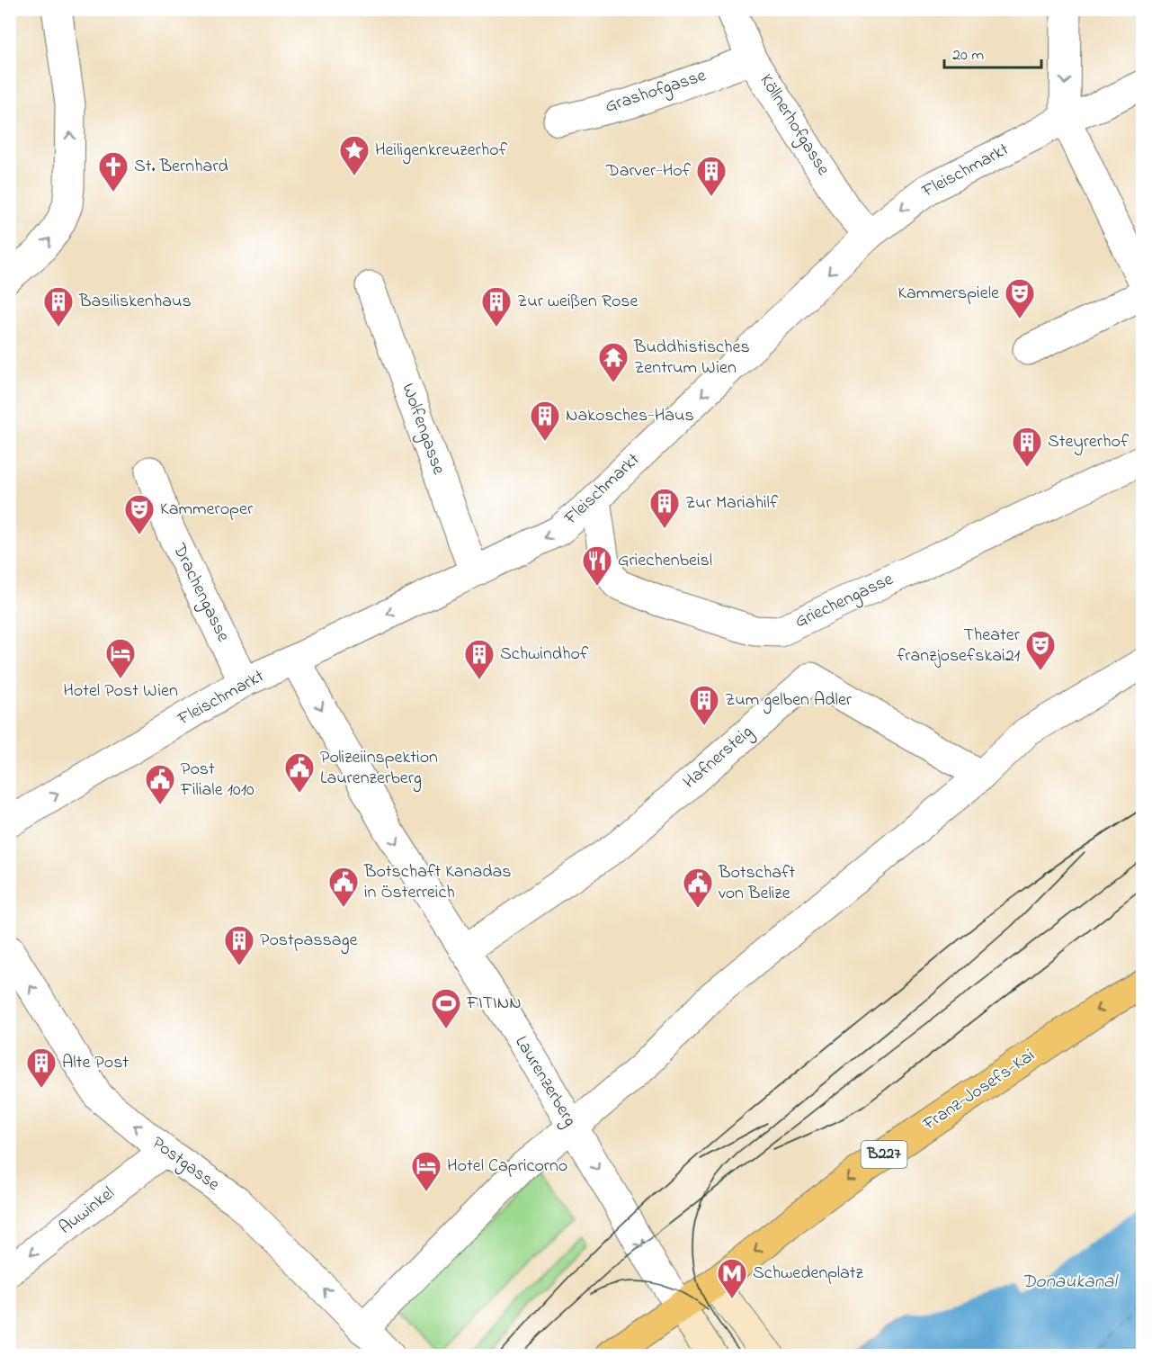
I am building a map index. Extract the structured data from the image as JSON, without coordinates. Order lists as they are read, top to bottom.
{
  "streets": {
    "main road": ["Franz-Josefs-Kai", "B227"],
    "street": [
      "Grashofgasse",
      "Köllnerhofgasse",
      "Fleischmarkt",
      "Wolfengasse",
      "Drachengasse",
      "Griechengasse",
      "Hafnersteig",
      "Laurenzerberg",
      "Postgasse",
      "Auwinkel"
    ]
  },
  "crossings": [
    ["Grashofgasse", "Köllnerhofgasse"],
    ["Köllnerhofgasse", "Fleischmarkt"],
    ["Fleischmarkt", "Wolfengasse"],
    ["Fleischmarkt", "Drachengasse"],
    ["Fleischmarkt", "Griechengasse"],
    ["Fleischmarkt", "Laurenzerberg"],
    ["Hafnersteig", "Laurenzerberg"],
    ["Laurenzerberg", "Franz-Josefs-Kai"],
    ["Postgasse", "Auwinkel"]
  ],
  "one_way": [
    "Laurenzerberg",
    "Franz-Josefs-Kai",
    "Postgasse",
    "Auwinkel"
  ],
  "water": ["Donaukanal"],
  "places": {
    "place": ["Heiligenkreuzerhof"],
    "church": ["St. Bernhard"],
    "building": [
      "Darver-Hof",
      "Basiliskenhaus",
      "Zur weißen Rose",
      "Nakosches-Haus",
      "Steyrerhof",
      "Zur Mariahilf",
      "Schwindhof",
      "Zum gelben Adler",
      "Postpassage",
      "Alte Post"
    ],
    "theatre": ["Kammerspiele", "Kammeroper", "Theater franzjosefskai21"],
    "temple": ["Buddhistisches Zentrum Wien"],
    "restaurant": ["Griechenbeisl"],
    "hotel": ["Hotel Post Wien", "Hotel Capricorno"],
    "public building": [
      "Polizeiinspektion Laurenzerberg",
      "Post Filiale 1010",
      "Botschaft Kanadas in Österreich",
      "Botschaft von Belize"
    ],
    "sports": ["FITINN"],
    "metro station": ["Schwedenplatz"]
  },
  "scale_bar": "20 m"
}
